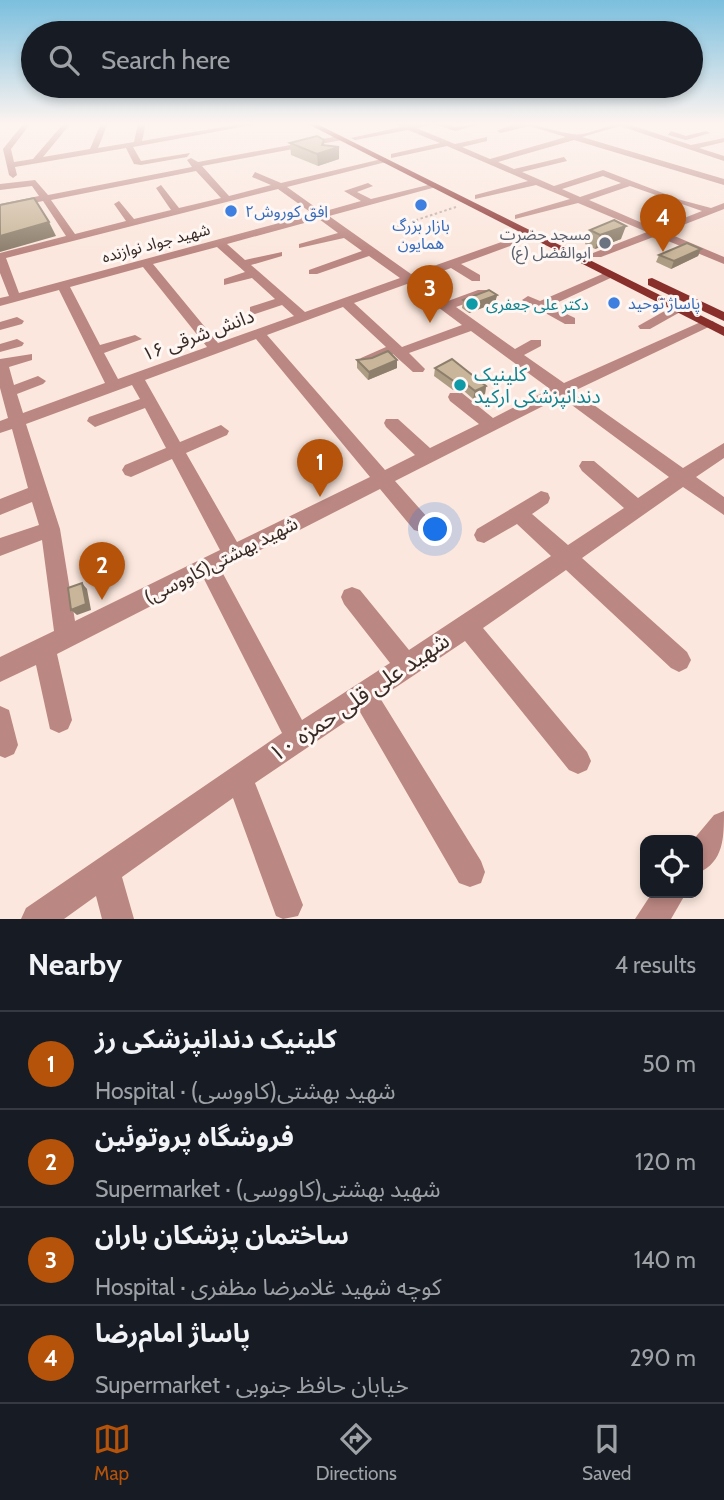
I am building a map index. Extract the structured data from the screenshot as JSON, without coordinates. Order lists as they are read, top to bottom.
{
  "streets": {
    "street": [
      "شهید جواد نوازنده",
      "دانش شرقی ۱۶",
      "شهید بهشتی(کاووسی)",
      "شهید علی قلی حمزه ۱۰"
    ]
  },
  "places": [
    "بازار بزرگ همایون",
    "افق کوروش۲",
    "مسجد حضرت ابوالفضل (ع)",
    "پاساژ توحید",
    "دکتر علی جعفری",
    "کلینیک دندانپزشکی ارکید"
  ],
  "page": {
    "search": "Search here",
    "pins": [
      "4",
      "3",
      "1",
      "2"
    ],
    "heading": ["Nearby", "4 results"],
    "list": [
      {
        "mark": "1",
        "name": "کلینیک دندانپزشکی رز",
        "note": "Hospital · شهید بهشتی(کاووسی)",
        "value": "50 m"
      },
      {
        "mark": "2",
        "name": "فروشگاه پروتوئین",
        "note": "Supermarket · شهید بهشتی(کاووسی)",
        "value": "120 m"
      },
      {
        "mark": "3",
        "name": "ساختمان پزشکان باران",
        "note": "Hospital · کوچه شهید غلامرضا مظفری",
        "value": "140 m"
      },
      {
        "mark": "4",
        "name": "پاساژ امام‌رضا",
        "note": "Supermarket · خیابان حافظ جنوبی",
        "value": "290 m"
      }
    ],
    "nav": ["Map", "Directions", "Saved"]
  }
}
